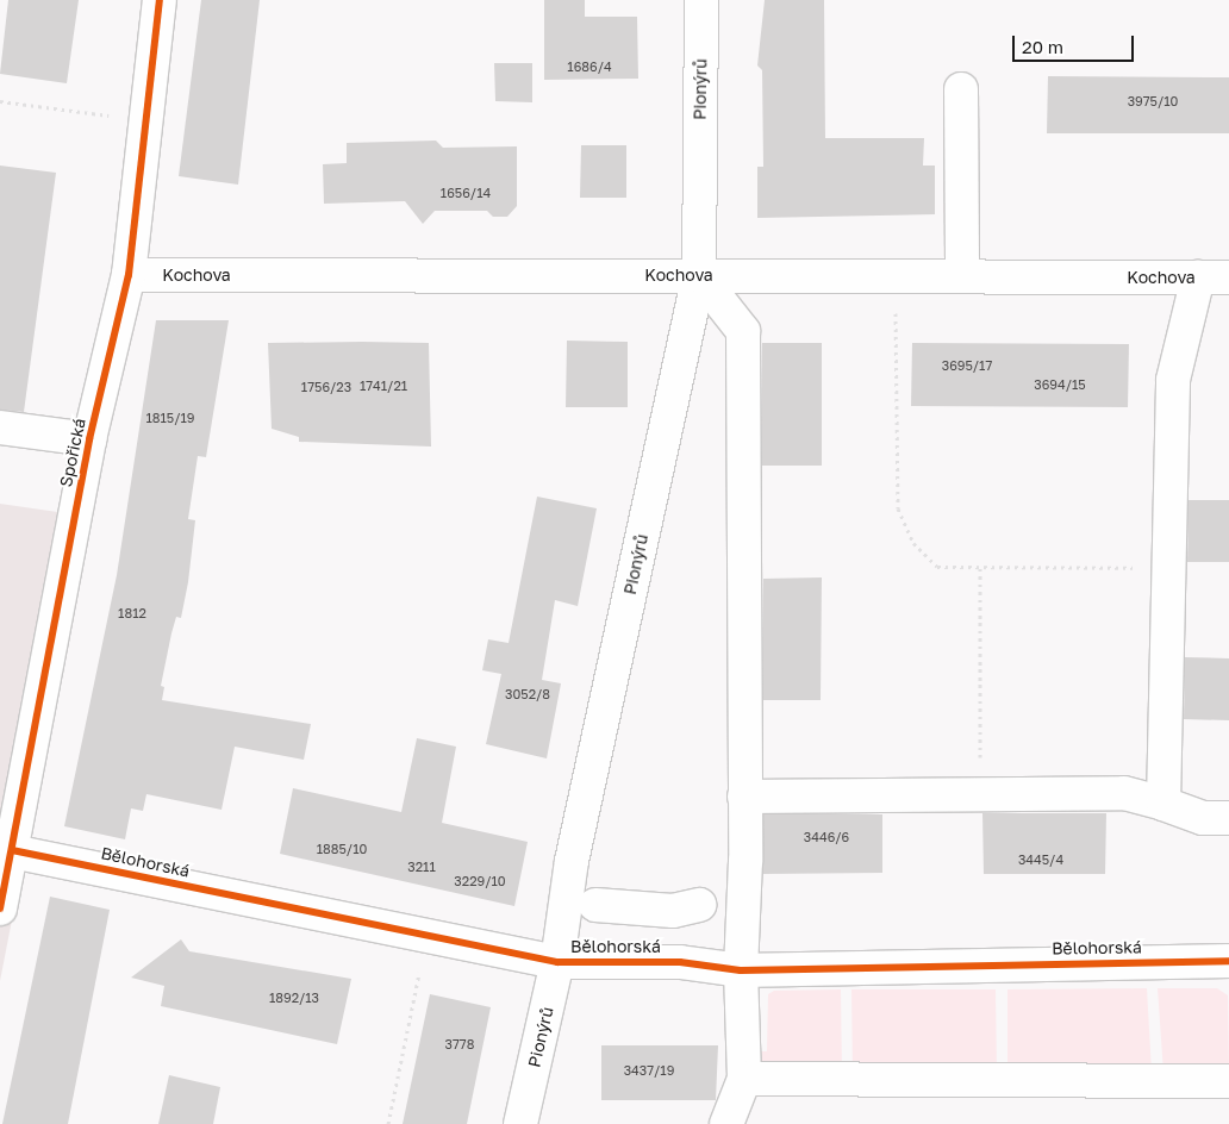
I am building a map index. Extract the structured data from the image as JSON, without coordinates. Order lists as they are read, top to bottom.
{
  "streets": {
    "street": [
      "Pionýrů",
      "Kochova",
      "Spořická",
      "Bělohorská"
    ]
  },
  "crossings": [
    ["Pionýrů", "Kochova"],
    ["Pionýrů", "Bělohorská"],
    ["Kochova", "Spořická"],
    ["Spořická", "Bělohorská"]
  ],
  "house_numbers": [
    "1686/4",
    "3975/10",
    "1656/14",
    "3695/17",
    "3694/15",
    "1741/21",
    "1756/23",
    "1815/19",
    "1812",
    "3052/8",
    "3446/6",
    "1885/10",
    "3445/4",
    "3211",
    "3229/10",
    "1892/13",
    "3778",
    "3437/19"
  ],
  "scale_bar": "20 m"
}
